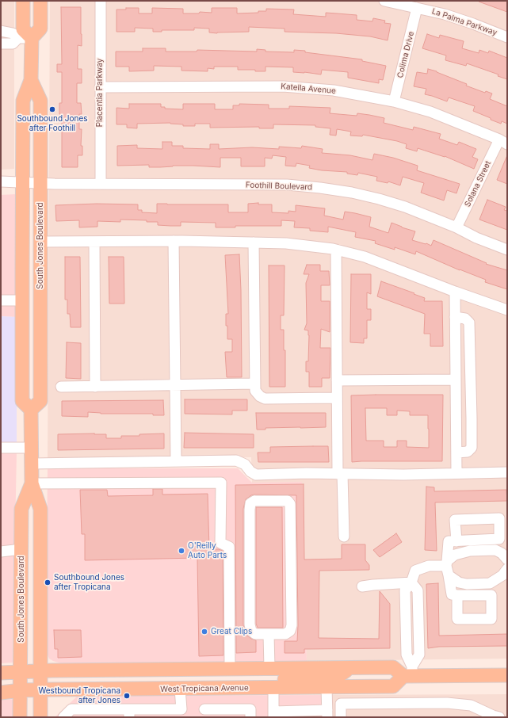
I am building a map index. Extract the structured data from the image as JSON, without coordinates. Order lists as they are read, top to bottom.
{
  "streets": {
    "main road": ["South Jones Boulevard", "West Tropicana Avenue"],
    "street": [
      "La Palma Parkway",
      "Colima Drive",
      "Katella Avenue",
      "Placentia Parkway",
      "Solana Street",
      "Foothill Boulevard"
    ]
  },
  "crossings": [
    ["La Palma Parkway", "Colima Drive"],
    ["Colima Drive", "Katella Avenue"],
    ["Katella Avenue", "Placentia Parkway"],
    ["Katella Avenue", "Solana Street"],
    ["Placentia Parkway", "Foothill Boulevard"],
    ["Solana Street", "Foothill Boulevard"],
    ["Foothill Boulevard", "South Jones Boulevard"],
    ["South Jones Boulevard", "West Tropicana Avenue"]
  ],
  "places": [
    "Southbound Jones after Foothill",
    "O'Reilly Auto Parts",
    "Southbound Jones after Tropicana",
    "Great Clips",
    "Westbound Tropicana after Jones"
  ]
}
